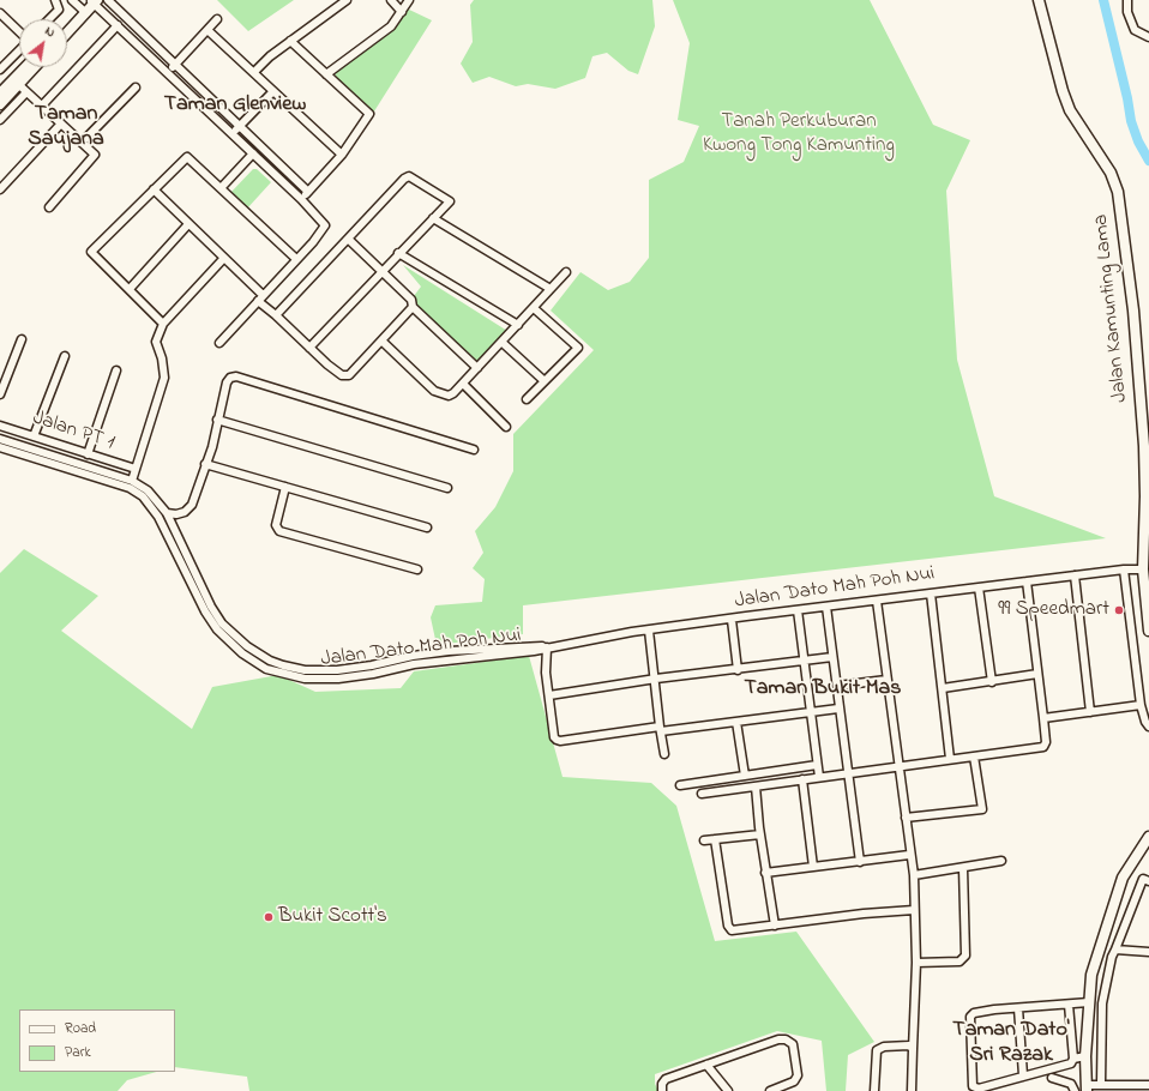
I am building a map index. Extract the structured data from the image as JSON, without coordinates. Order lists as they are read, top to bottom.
{
  "streets": {
    "main road": ["Jalan Kamunting Lama"],
    "street": ["Jalan PT 1", "Jalan Dato Mah Poh Nui"]
  },
  "crossings": [
    ["Jalan Kamunting Lama", "Jalan Dato Mah Poh Nui"]
  ],
  "districts": [
    "Taman Glenview",
    "Taman Saujana",
    "Taman Bukit Mas",
    "Taman Dato' Sri Razak"
  ],
  "parks": ["Tanah Perkuburan Kwong Tong Kamunting"],
  "places": ["99 Speedmart", "Bukit Scott's"],
  "legend": ["Road", "Park"],
  "north": "top right"
}
